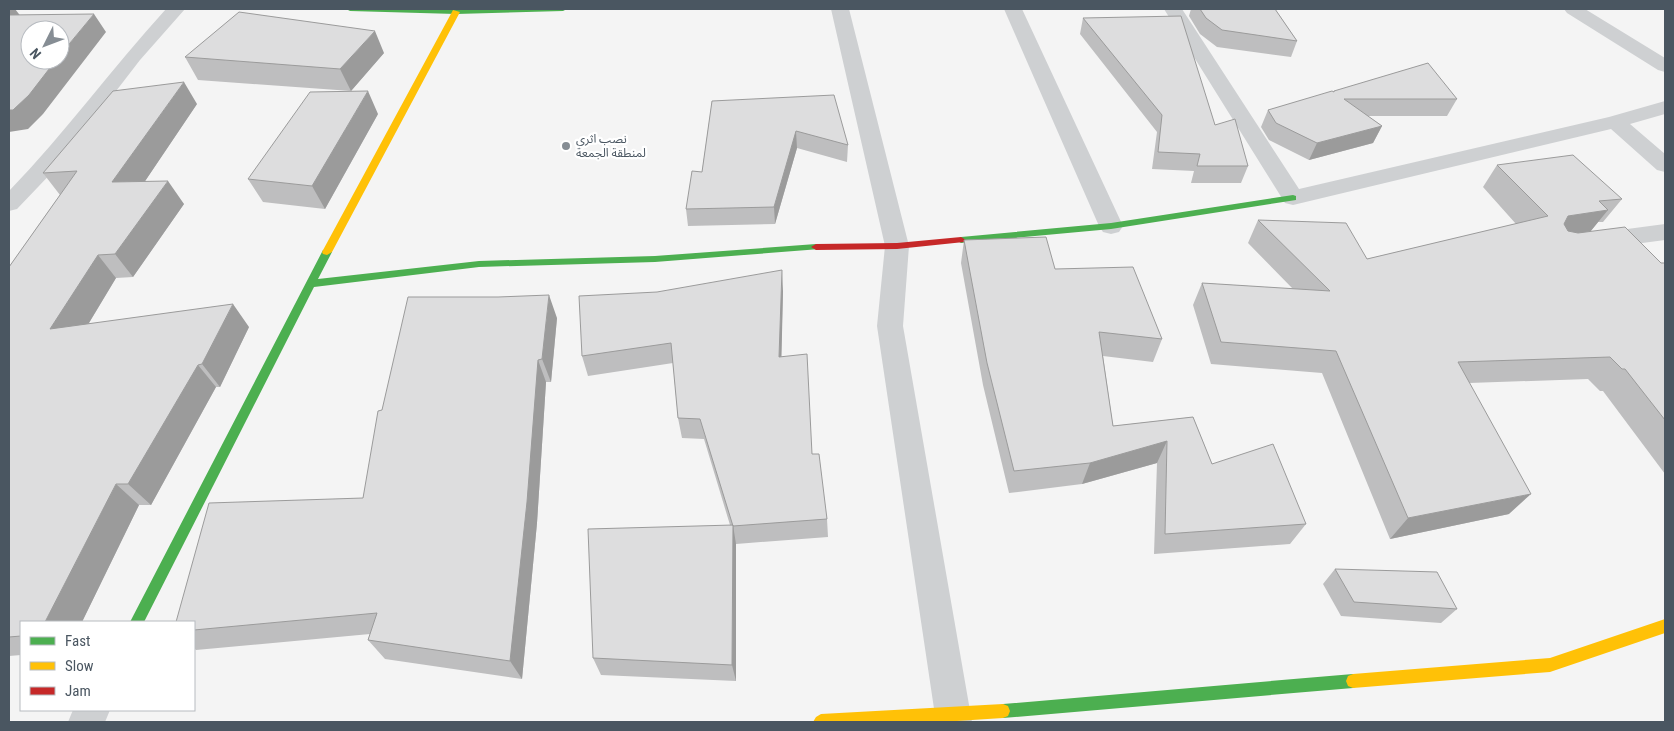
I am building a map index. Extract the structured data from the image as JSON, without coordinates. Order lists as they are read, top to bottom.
{
  "places": ["نصب اثري لمنطقة الجمعة"],
  "legend": ["Fast", "Slow", "Jam"],
  "north": "bottom left"
}
